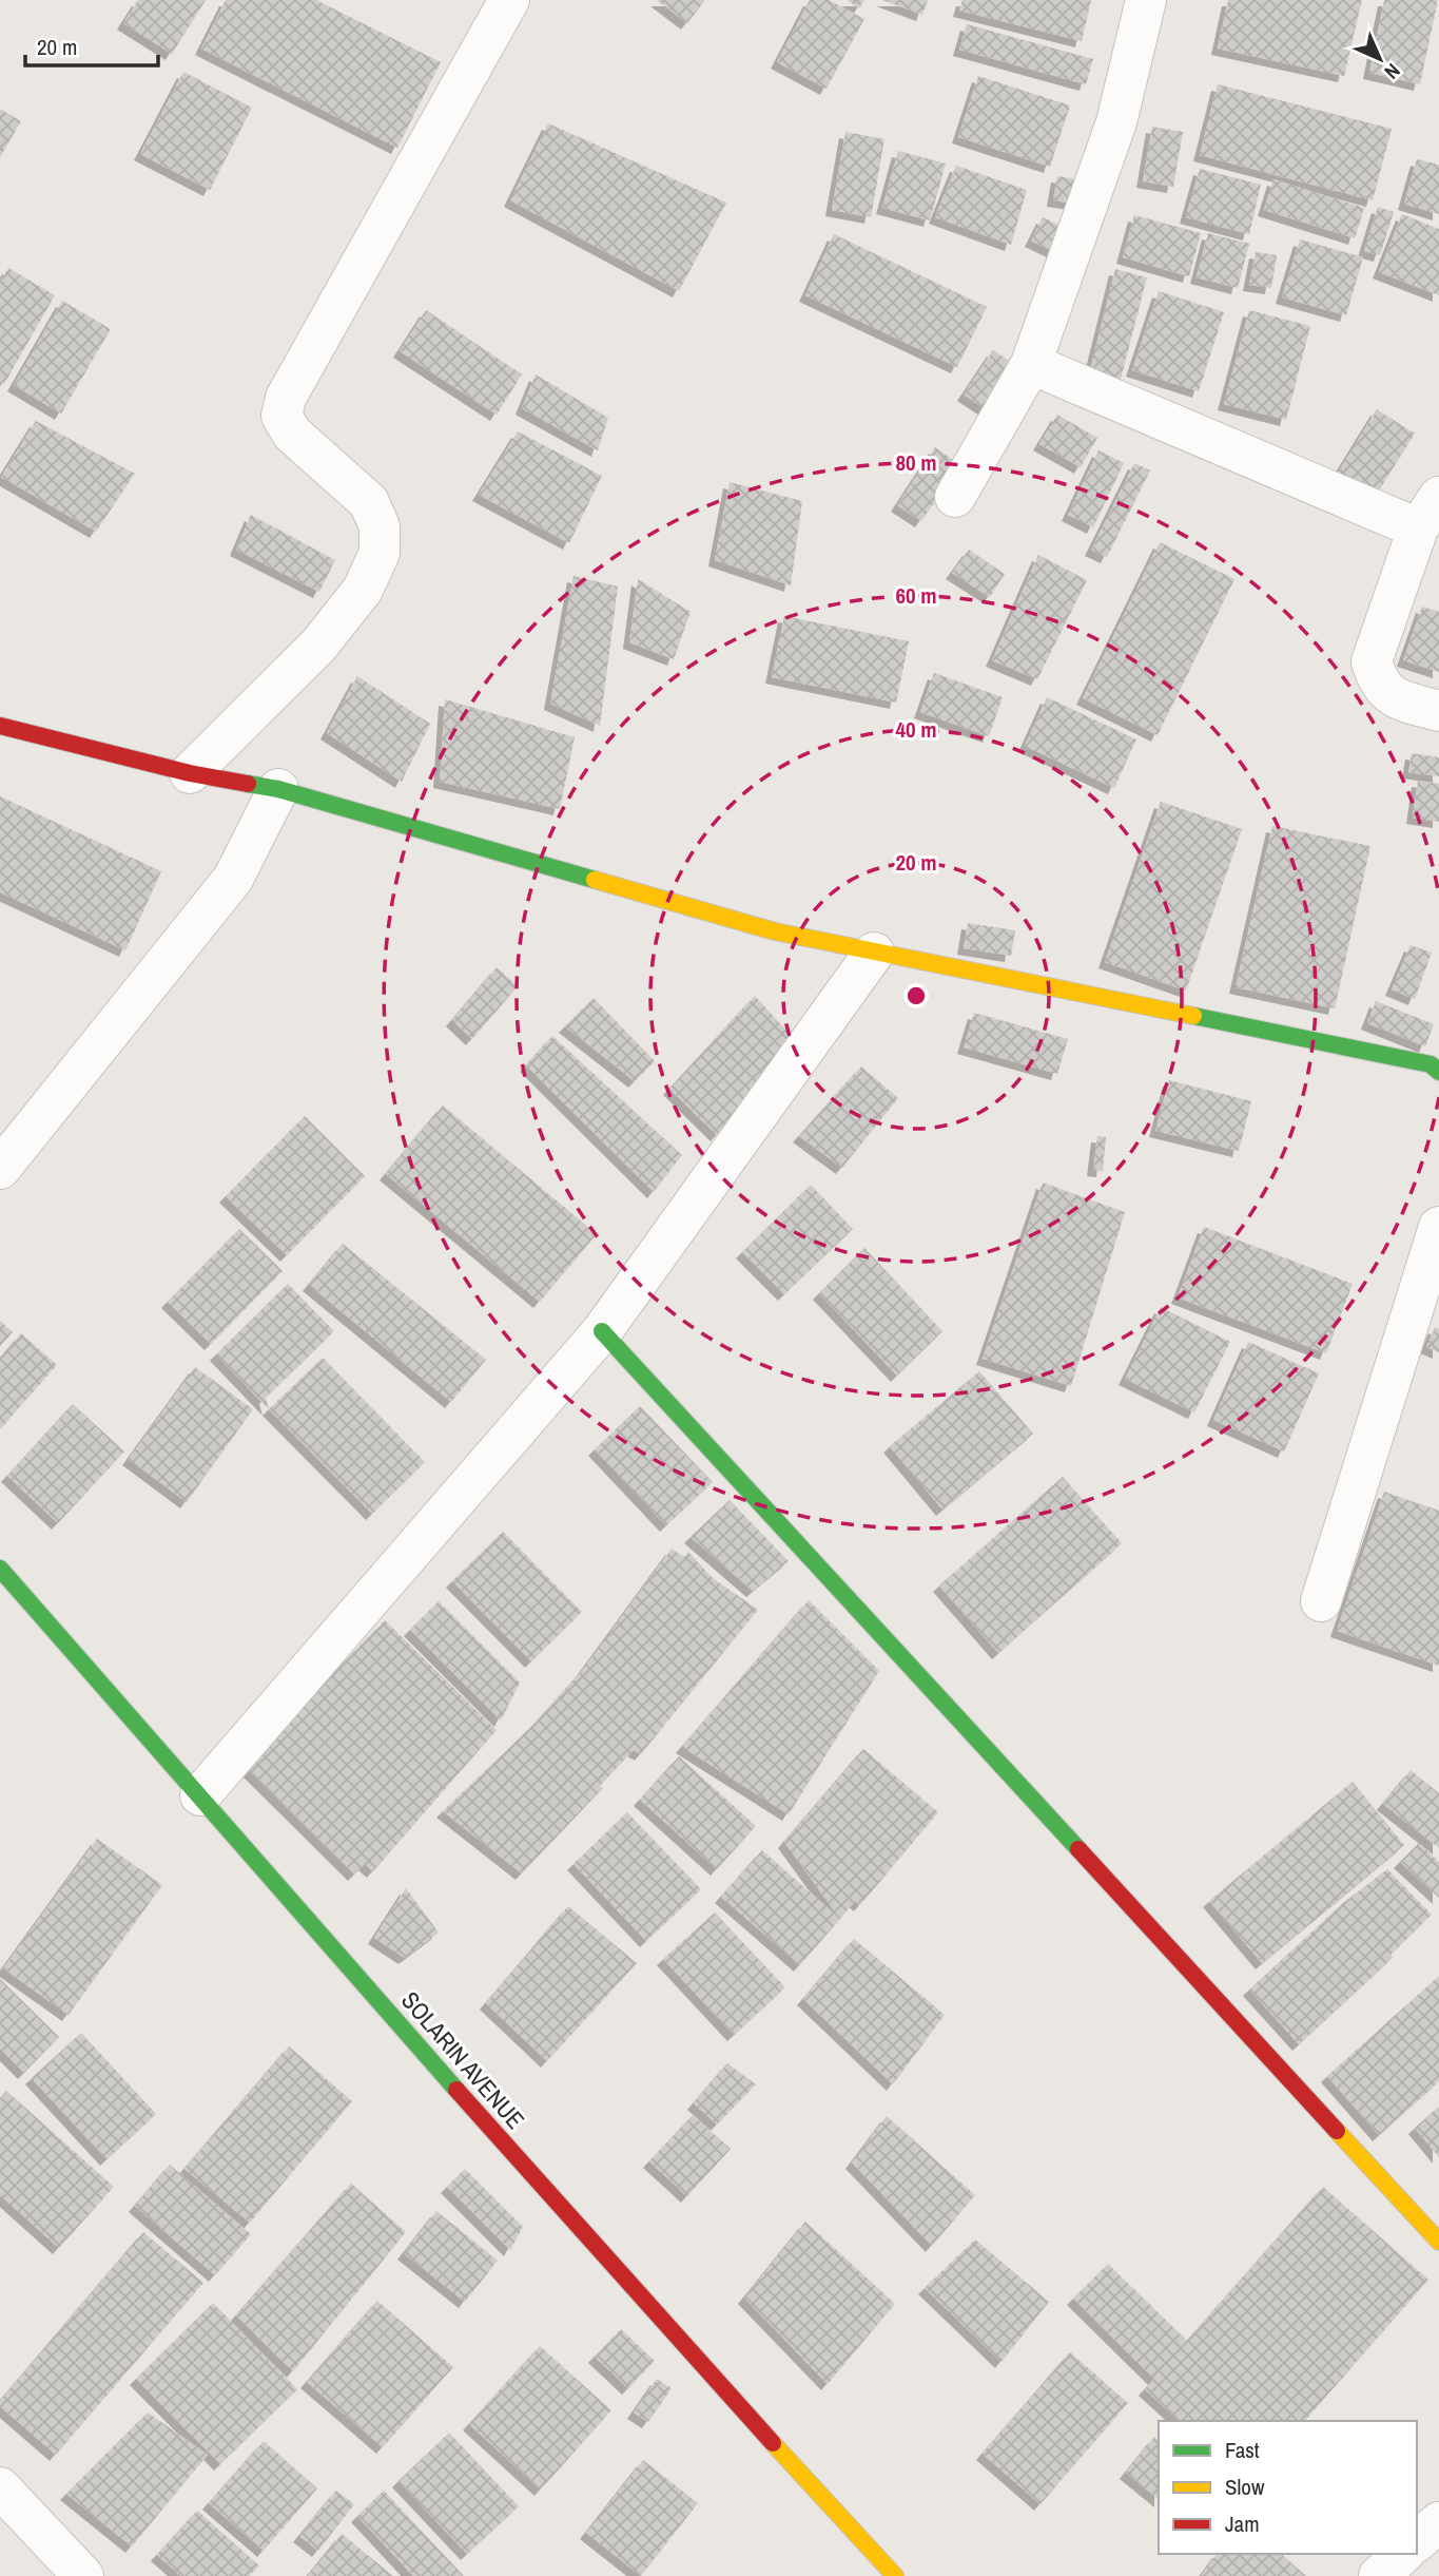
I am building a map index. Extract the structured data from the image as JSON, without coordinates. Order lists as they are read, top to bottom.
{
  "streets": {
    "street": ["SOLARIN AVENUE"]
  },
  "legend": ["Fast", "Slow", "Jam"],
  "scale_bar": "20 m",
  "north": "bottom right",
  "rings": [
    "80 m",
    "60 m",
    "40 m",
    "20 m"
  ]
}
